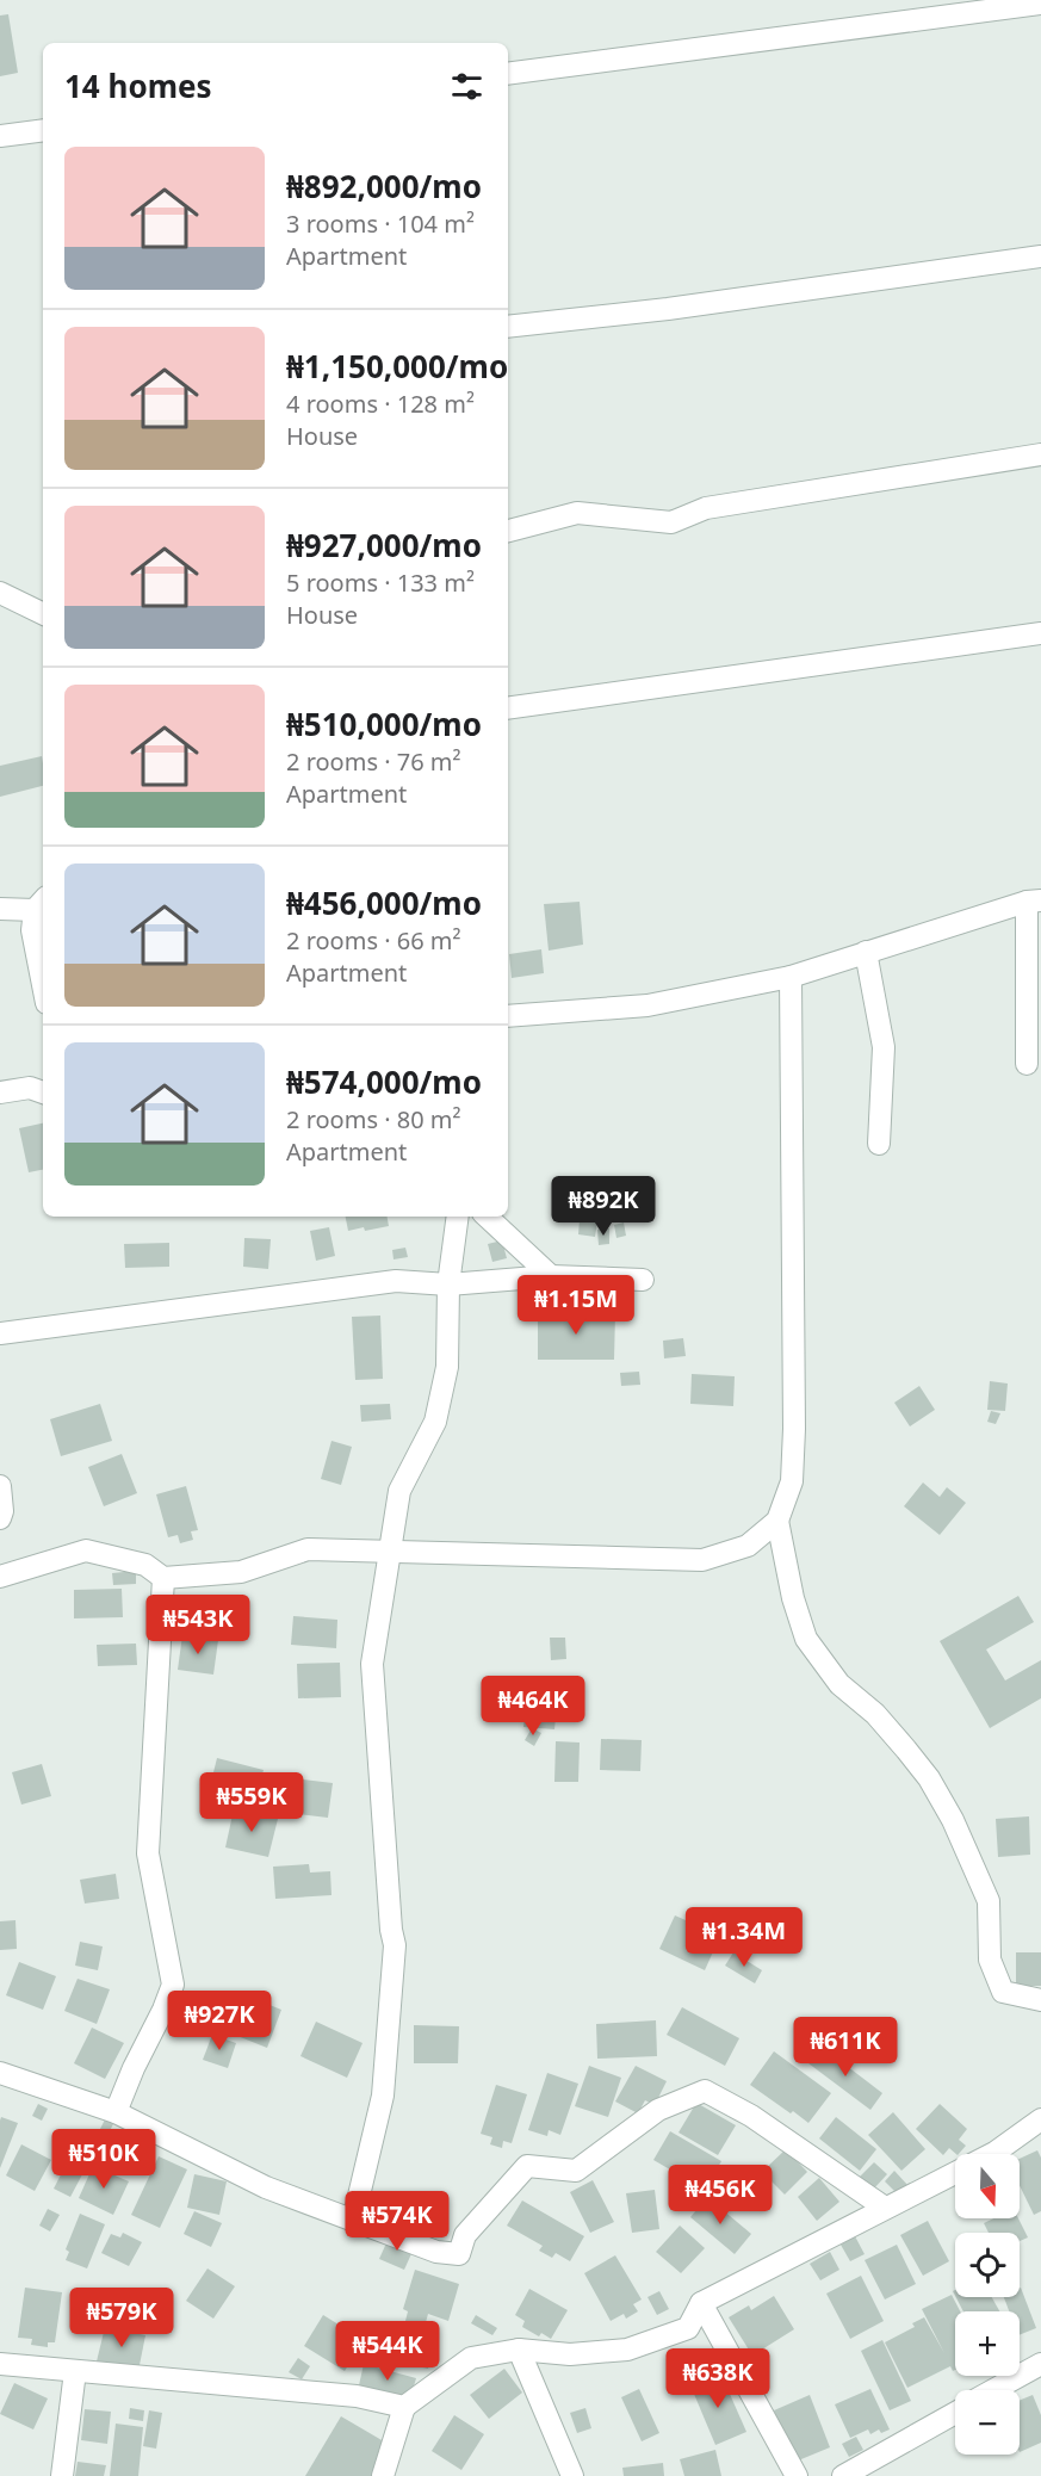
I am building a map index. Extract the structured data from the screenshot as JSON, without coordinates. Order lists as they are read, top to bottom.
{
  "north": "bottom",
  "page": {
    "heading": "14 homes",
    "list": [
      {
        "name": "₦892,000/mo",
        "note": "3 rooms · 104 m² · Apartment"
      },
      {
        "name": "₦1,150,000/mo",
        "note": "4 rooms · 128 m² · House"
      },
      {
        "name": "₦927,000/mo",
        "note": "5 rooms · 133 m² · House"
      },
      {
        "name": "₦510,000/mo",
        "note": "2 rooms · 76 m² · Apartment"
      },
      {
        "name": "₦456,000/mo",
        "note": "2 rooms · 66 m² · Apartment"
      },
      {
        "name": "₦574,000/mo",
        "note": "2 rooms · 80 m² · Apartment"
      }
    ],
    "price": [
      "₦892K",
      "₦1.15M",
      "₦543K",
      "₦464K",
      "₦559K",
      "₦1.34M",
      "₦927K",
      "₦611K",
      "₦510K",
      "₦456K",
      "₦574K",
      "₦579K",
      "₦544K",
      "₦638K"
    ],
    "map_buttons": ["+", "−"]
  }
}
